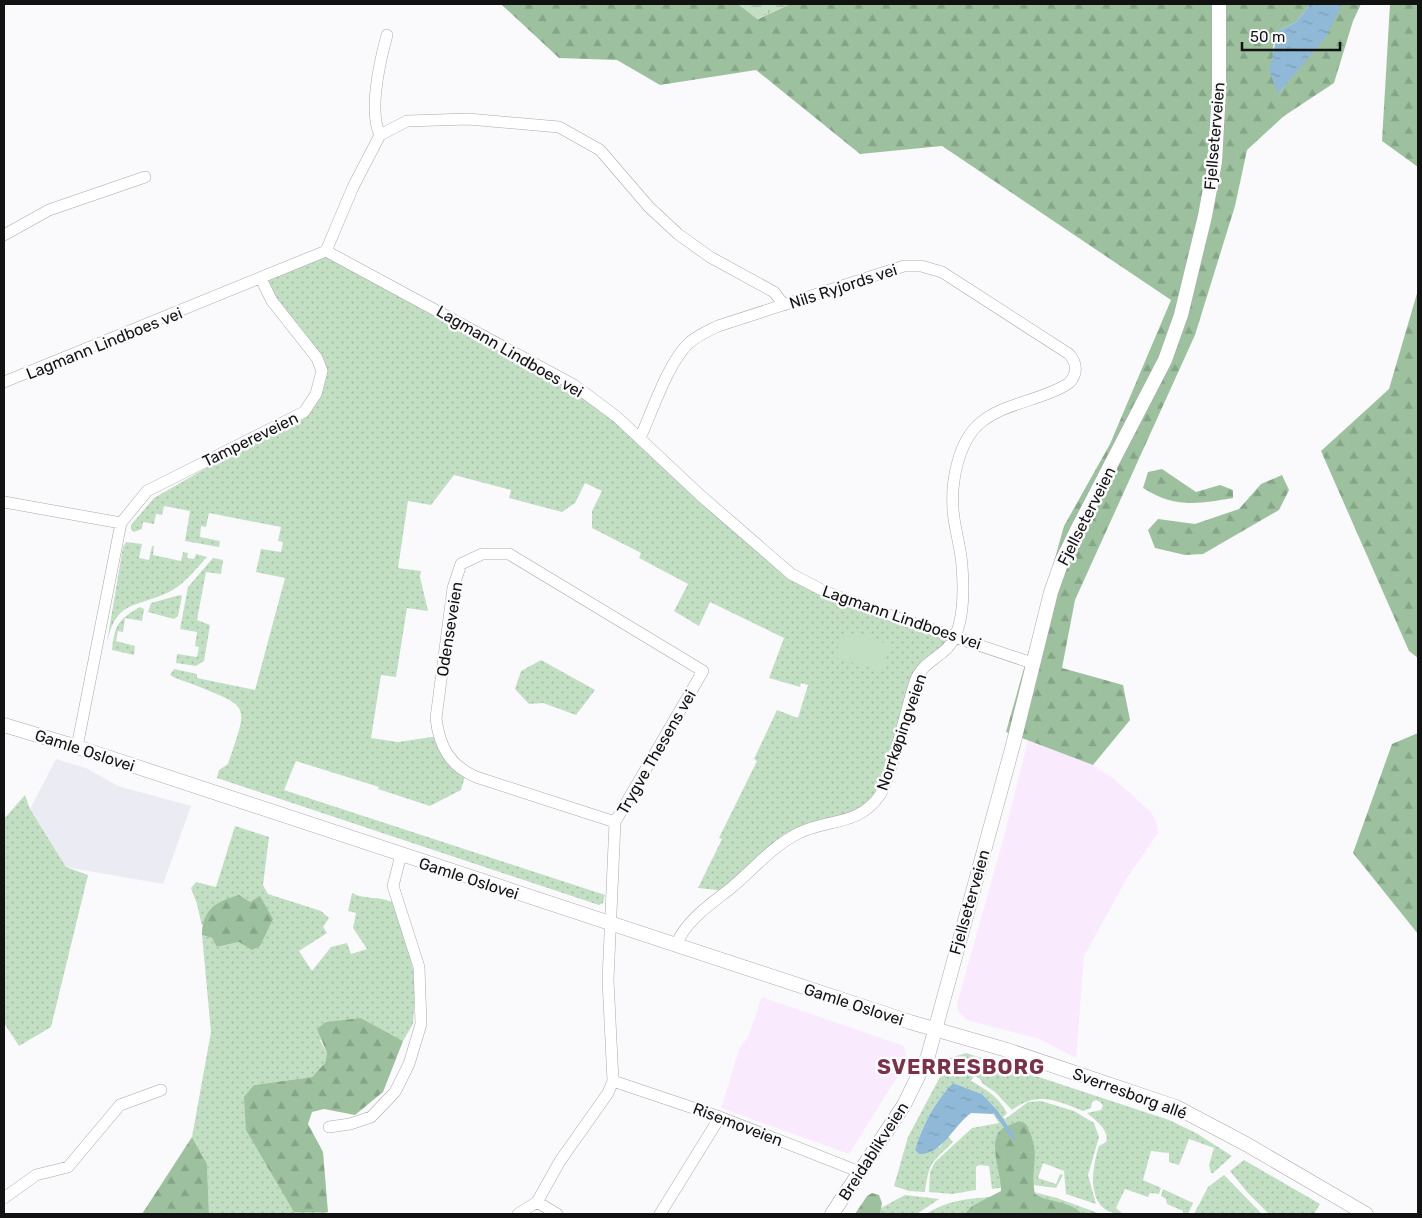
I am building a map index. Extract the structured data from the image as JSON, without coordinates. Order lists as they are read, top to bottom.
{
  "streets": {
    "street": [
      "Fjellseterveien",
      "Nils Ryjords vei",
      "Lagmann Lindboes vei",
      "Tampereveien",
      "Odenseveien",
      "Norrkøpingveien",
      "Gamle Oslovei",
      "Trygve Thesens vei",
      "Sverresborg allé",
      "Risemoveien",
      "Breidablikveien"
    ]
  },
  "crossings": [
    ["Fjellseterveien", "Lagmann Lindboes vei"],
    ["Fjellseterveien", "Gamle Oslovei"],
    ["Fjellseterveien", "Sverresborg allé"],
    ["Fjellseterveien", "Breidablikveien"],
    ["Nils Ryjords vei", "Lagmann Lindboes vei"],
    ["Nils Ryjords vei", "Norrkøpingveien"],
    ["Lagmann Lindboes vei", "Tampereveien"],
    ["Lagmann Lindboes vei", "Norrkøpingveien"],
    ["Tampereveien", "Gamle Oslovei"],
    ["Odenseveien", "Trygve Thesens vei"],
    ["Norrkøpingveien", "Gamle Oslovei"],
    ["Gamle Oslovei", "Trygve Thesens vei"],
    ["Gamle Oslovei", "Sverresborg allé"],
    ["Gamle Oslovei", "Breidablikveien"],
    ["Trygve Thesens vei", "Risemoveien"],
    ["Sverresborg allé", "Breidablikveien"],
    ["Risemoveien", "Breidablikveien"]
  ],
  "districts": ["SVERRESBORG"],
  "scale_bar": "50 m"
}
